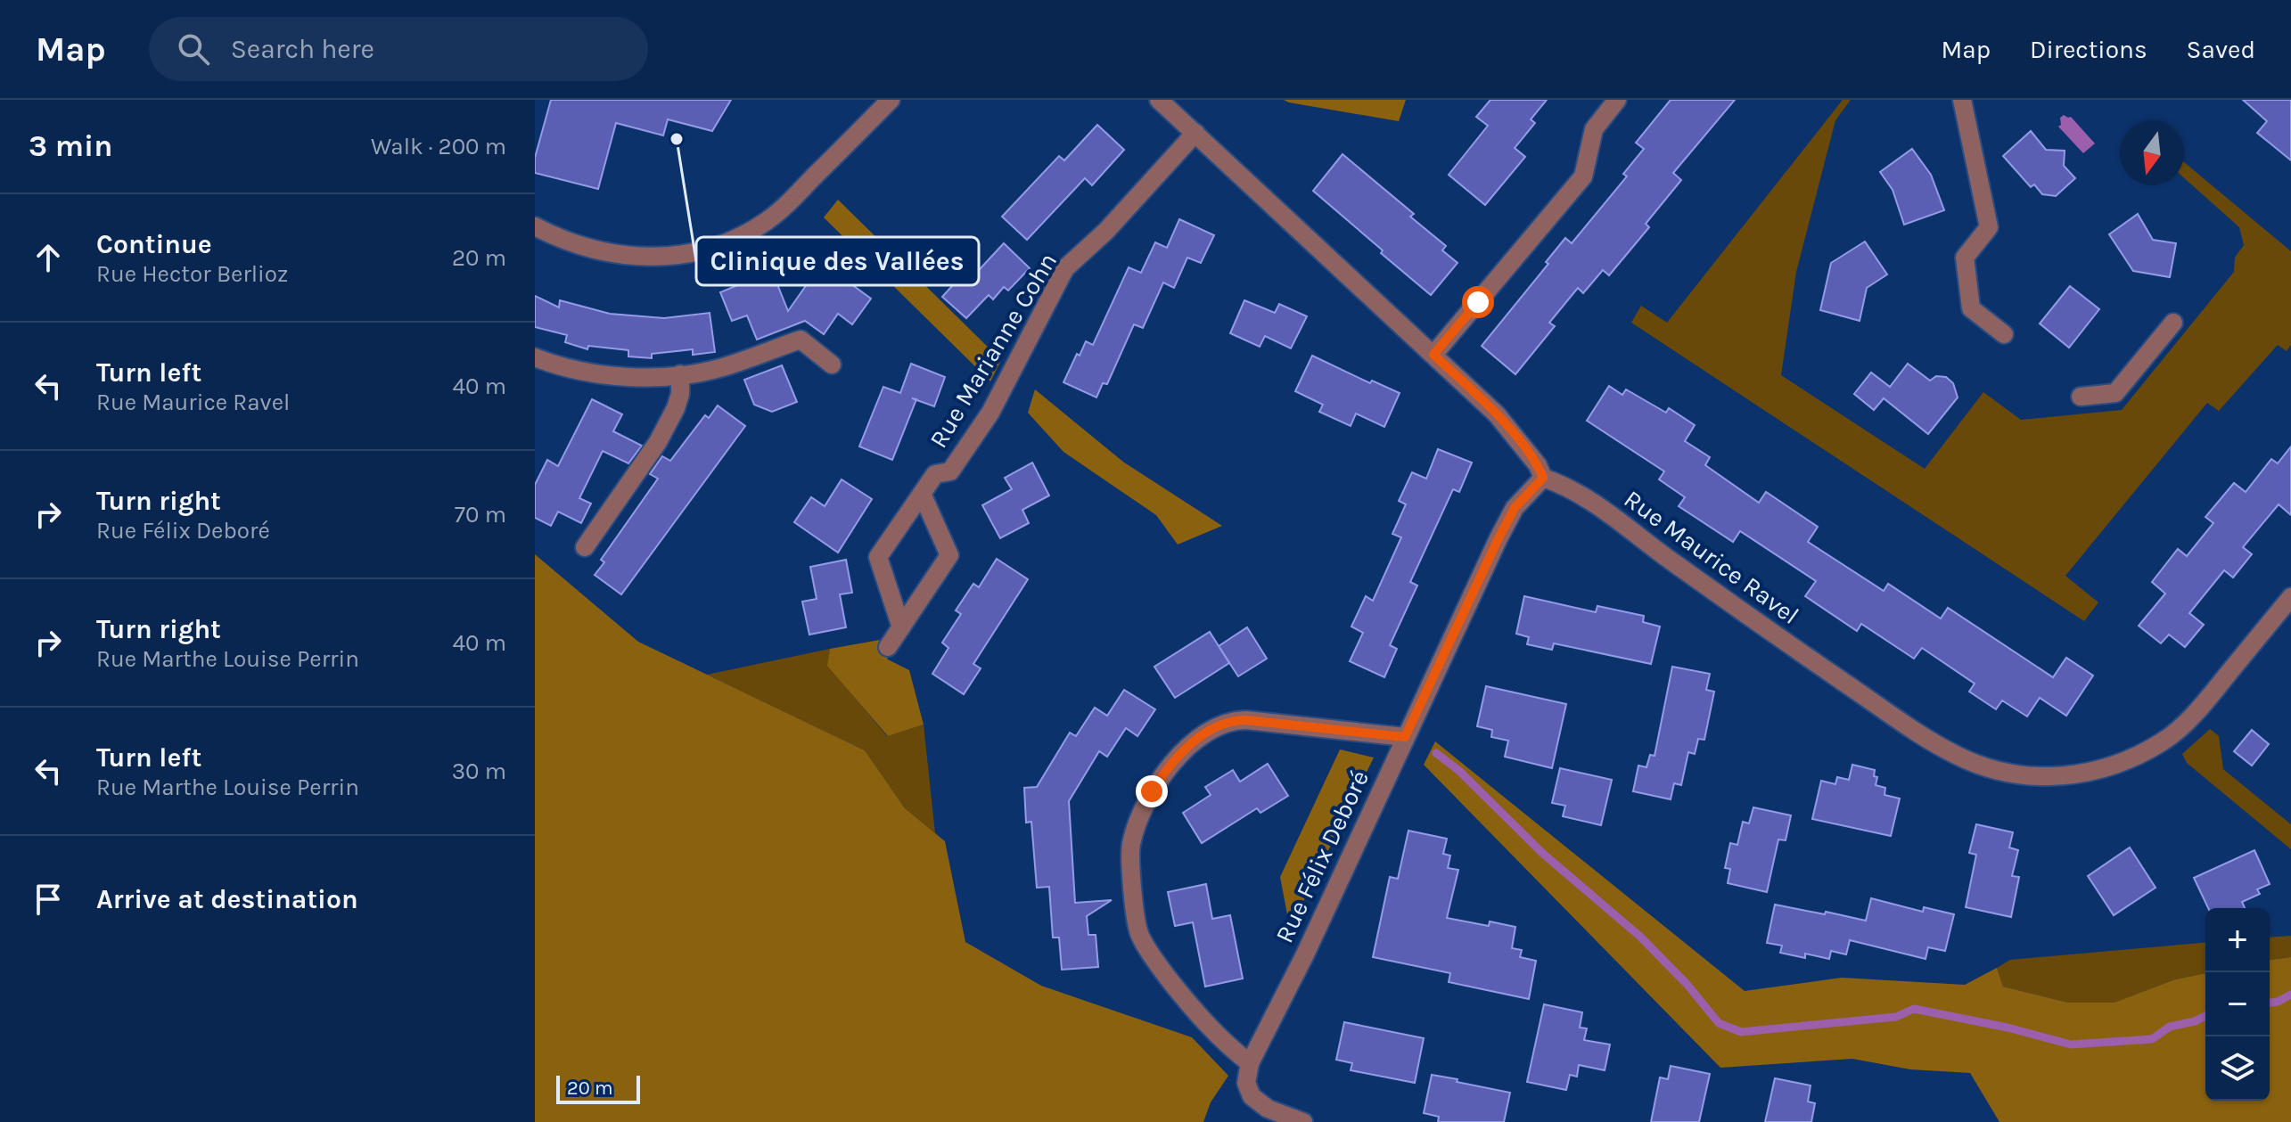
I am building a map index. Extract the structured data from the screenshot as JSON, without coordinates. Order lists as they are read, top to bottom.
{
  "streets": {
    "street": ["Rue Marianne Cohn", "Rue Maurice Ravel", "Rue Félix Deboré"]
  },
  "crossings": [
    ["Rue Maurice Ravel", "Rue Félix Deboré"]
  ],
  "places": ["Clinique des Vallées"],
  "scale_bar": "20 m",
  "north": "bottom",
  "page": {
    "header": "Map",
    "search": "Search here",
    "nav": ["Map", "Directions", "Saved"],
    "heading": ["3 min", "Walk · 200 m"],
    "list": [
      ["Continue", "Rue Hector Berlioz", "20 m"],
      ["Turn left", "Rue Maurice Ravel", "40 m"],
      ["Turn right", "Rue Félix Deboré", "70 m"],
      ["Turn right", "Rue Marthe Louise Perrin", "40 m"],
      ["Turn left", "Rue Marthe Louise Perrin", "30 m"],
      "Arrive at destination"
    ],
    "map_buttons": ["+", "−"],
    "scale": "20 m"
  }
}
